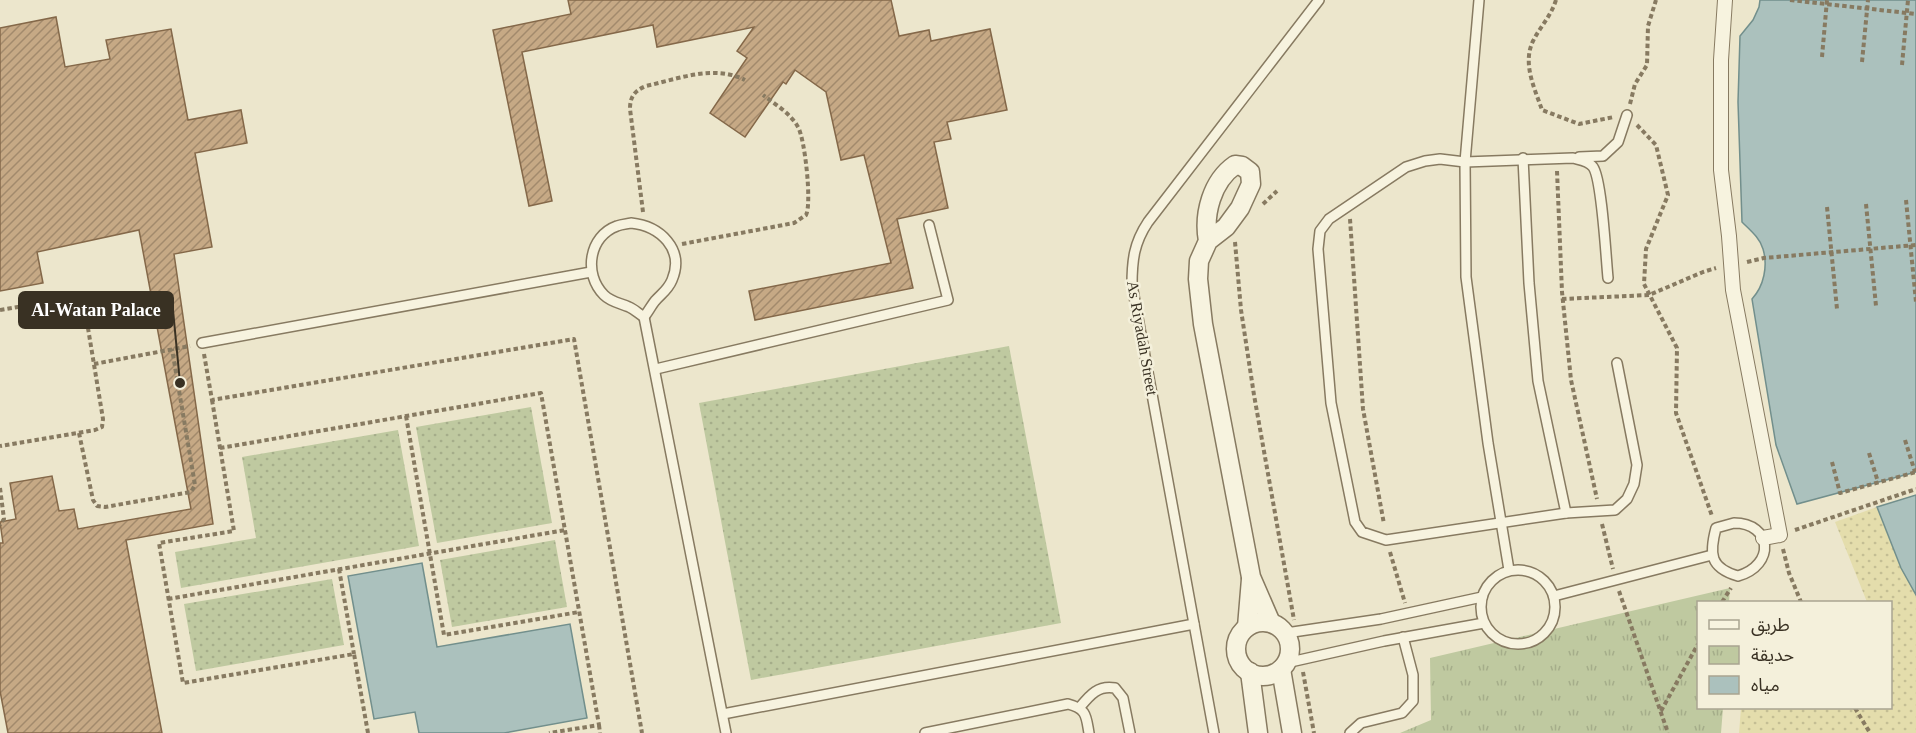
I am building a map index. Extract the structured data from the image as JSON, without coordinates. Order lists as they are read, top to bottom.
{
  "streets": {
    "lane": ["As Riyadah Street"]
  },
  "places": ["Al-Watan Palace"],
  "legend": ["طريق", "حديقة", "مياه"]
}
